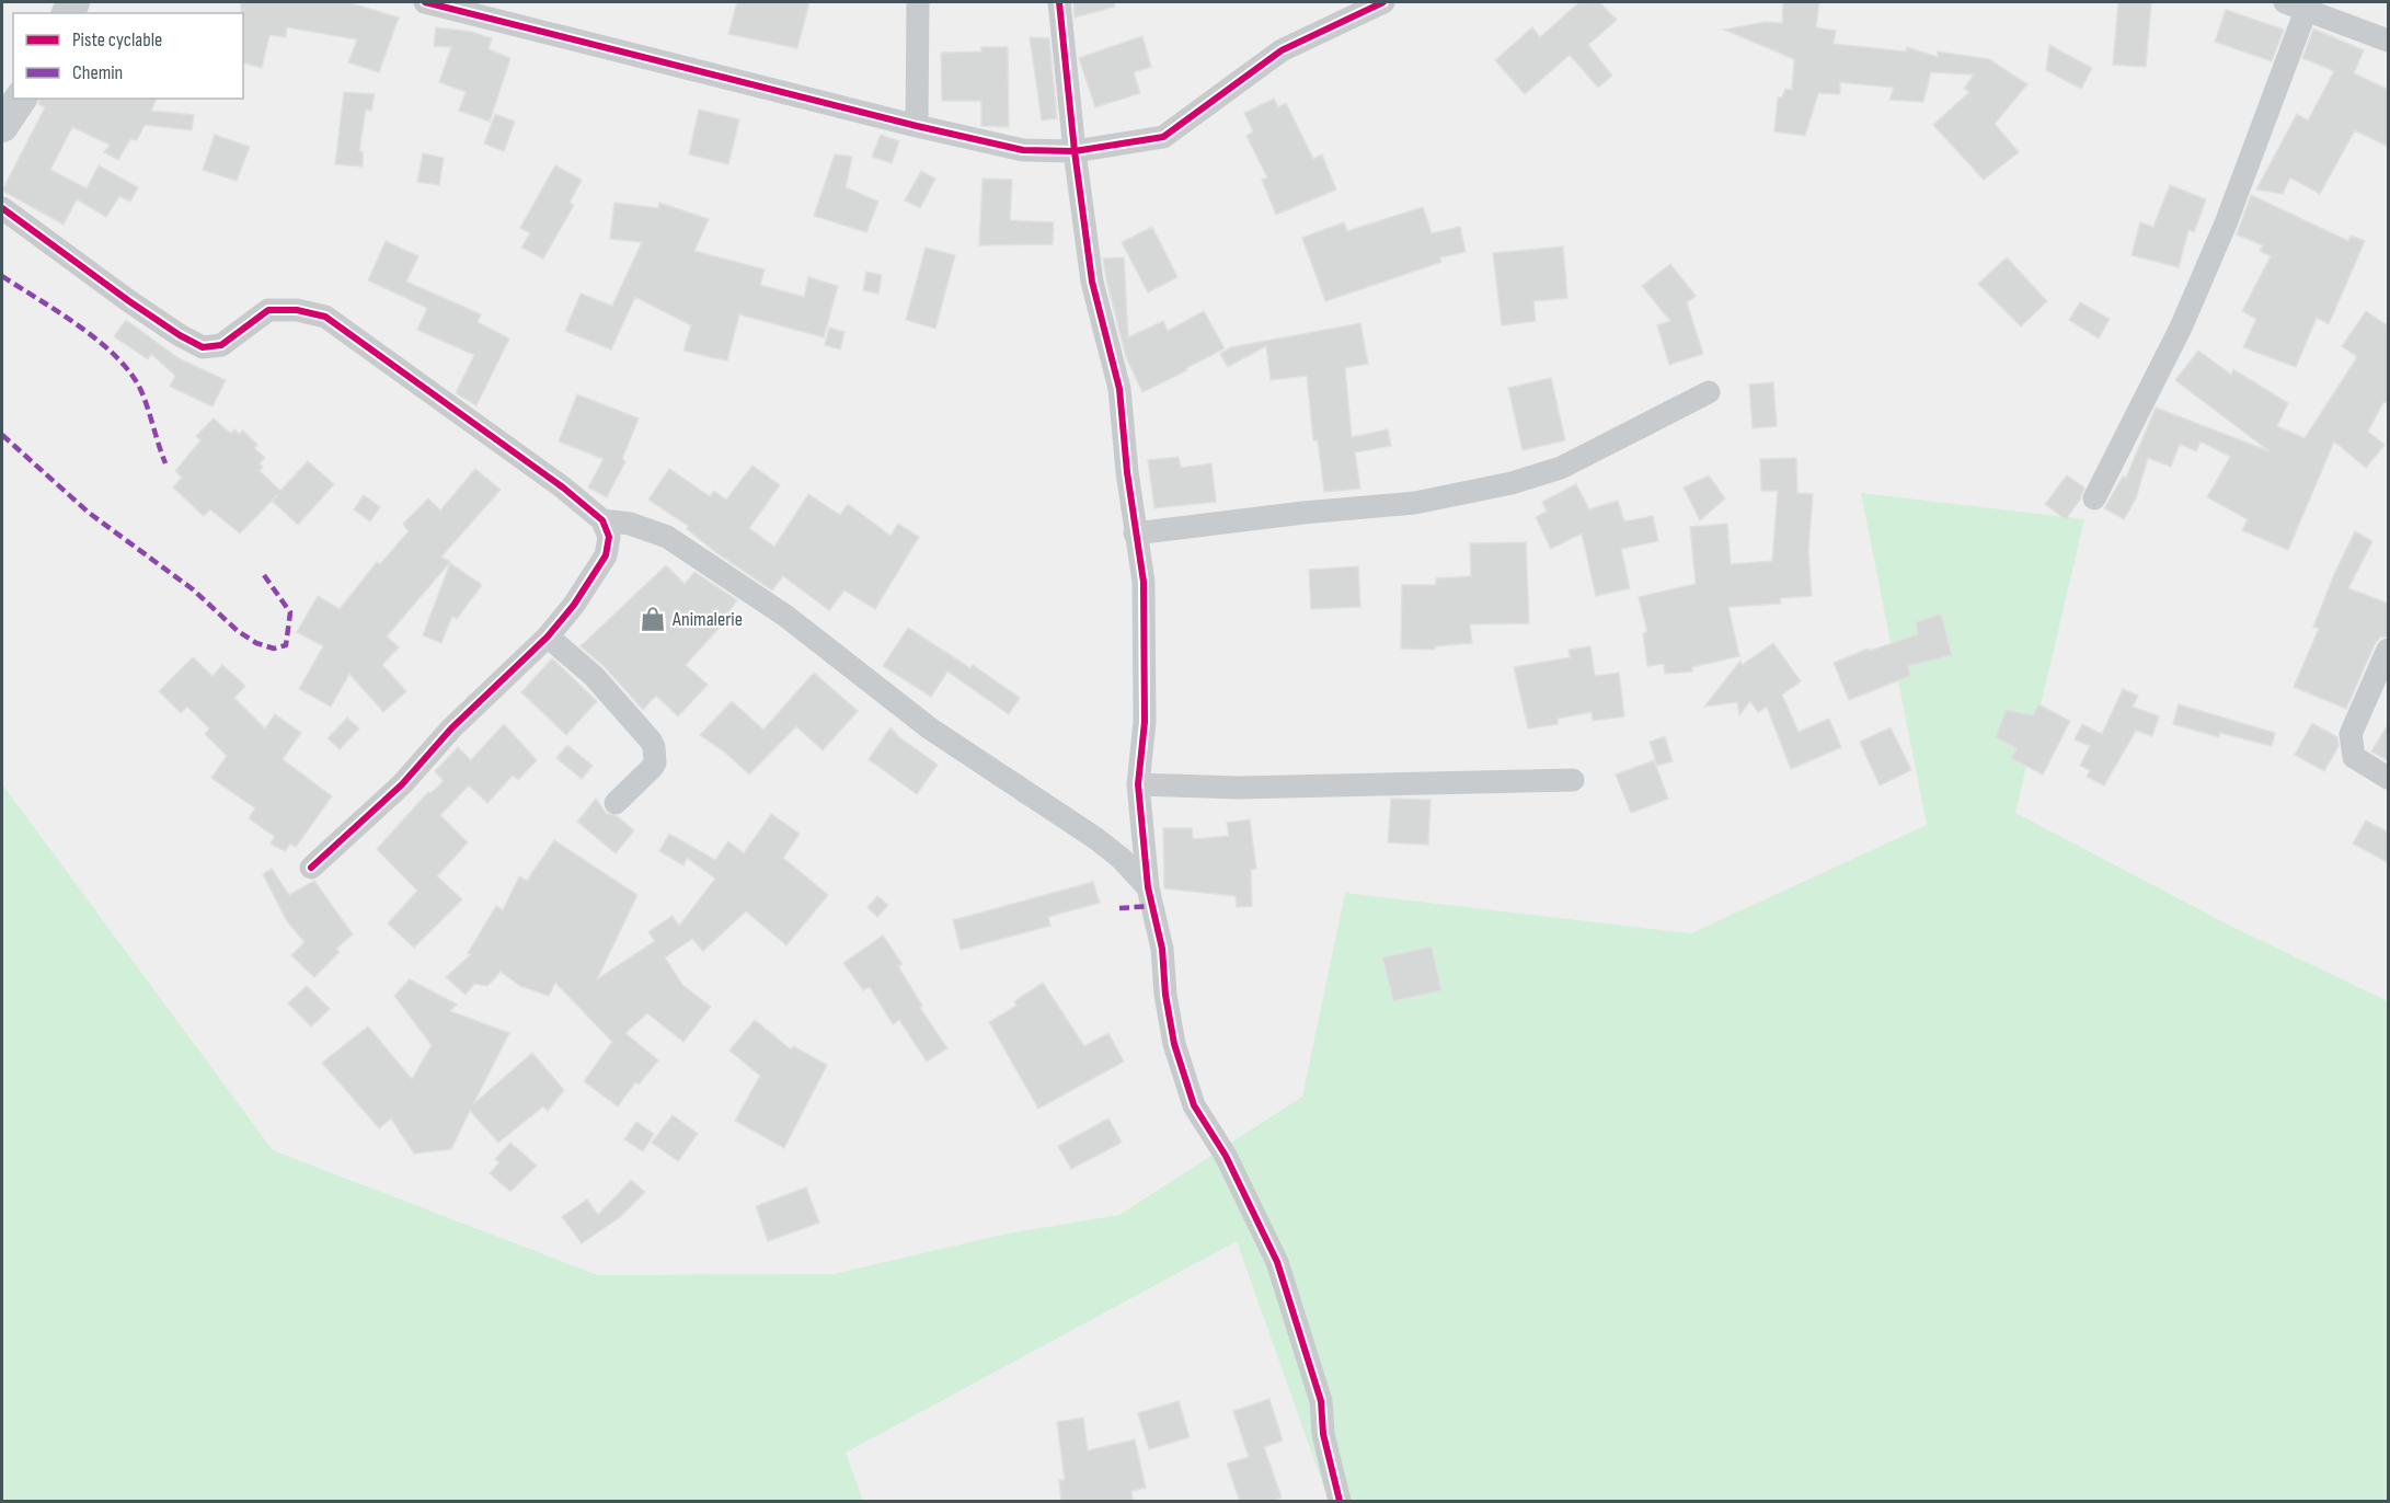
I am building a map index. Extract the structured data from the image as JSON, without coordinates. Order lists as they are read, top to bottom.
{
  "places": {
    "shop": ["Animalerie"]
  },
  "legend": ["Piste cyclable", "Chemin"]
}
